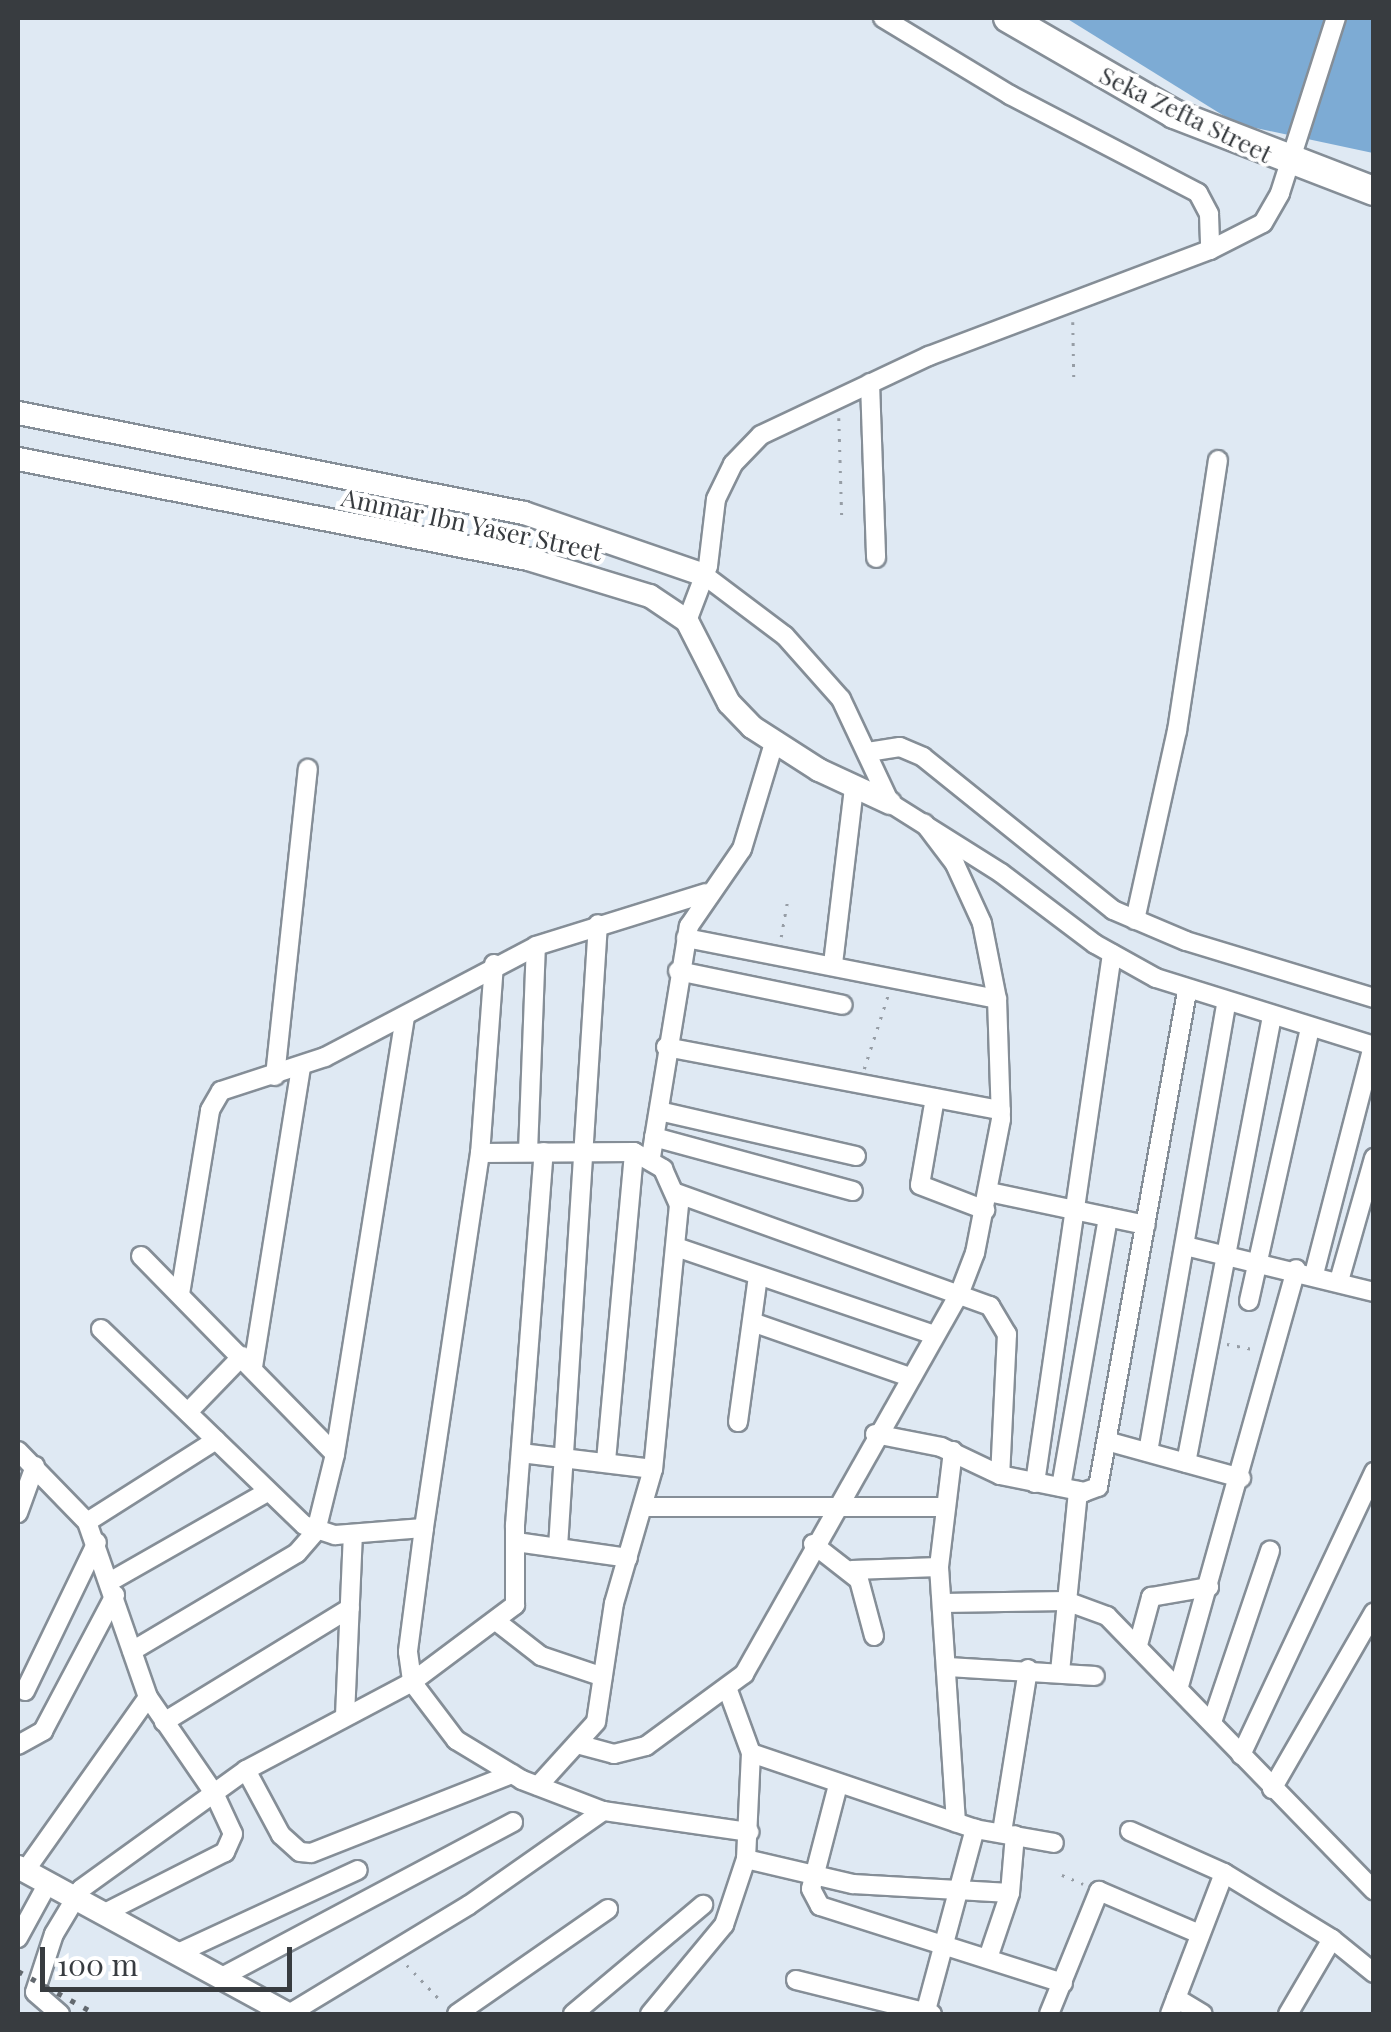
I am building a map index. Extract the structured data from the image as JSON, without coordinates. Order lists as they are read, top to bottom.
{
  "streets": {
    "main road": ["Seka Zefta Street"],
    "street": ["Ammar Ibn Yaser Street"]
  },
  "scale_bar": "100 m"
}
